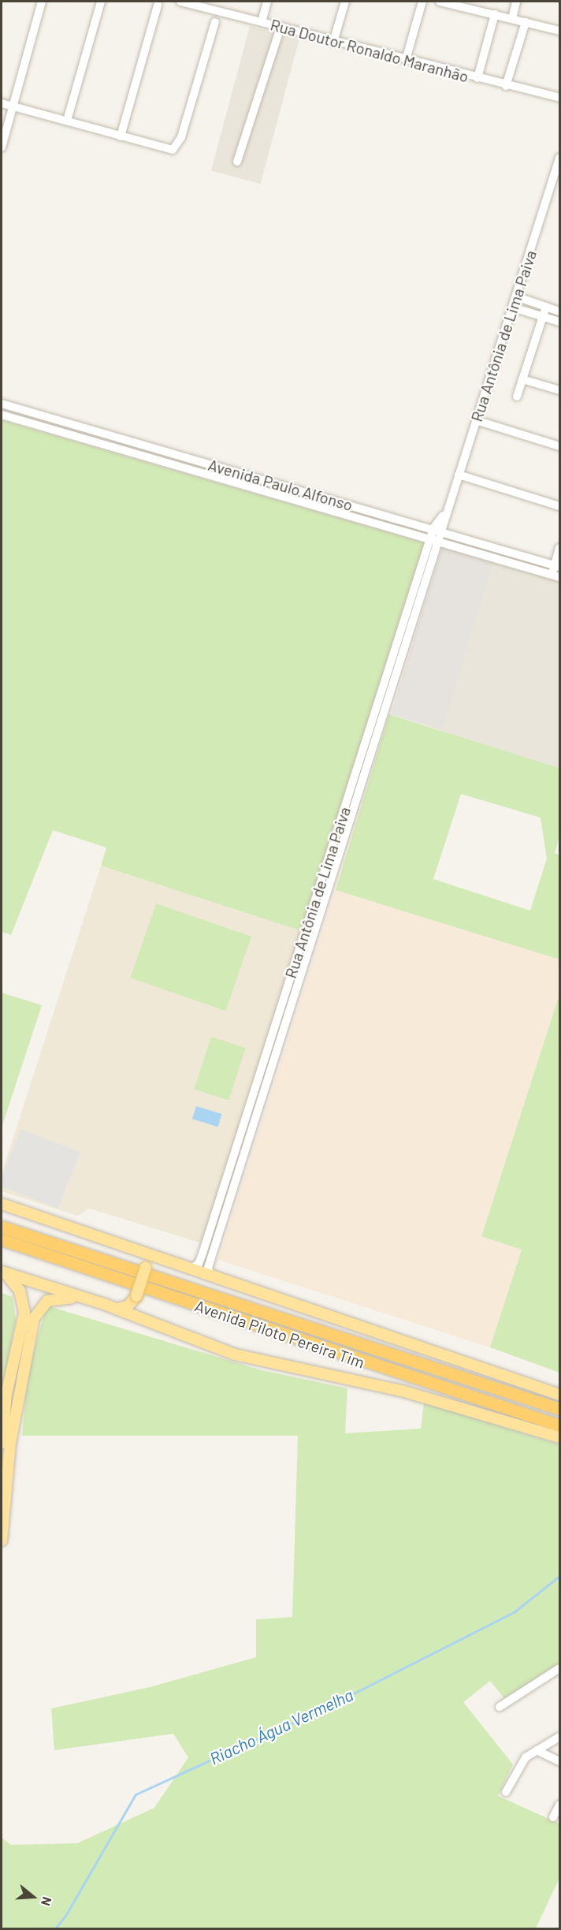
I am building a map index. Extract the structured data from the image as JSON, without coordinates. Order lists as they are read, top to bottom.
{
  "streets": {
    "highway": ["Avenida Piloto Pereira Tim"],
    "street": ["Rua Doutor Ronaldo Maranhão", "Rua Antônia de Lima Paiva", "Avenida Paulo Alfonso"]
  },
  "crossings": [
    ["Rua Antônia de Lima Paiva", "Avenida Paulo Alfonso"]
  ],
  "water": ["Riacho Água Vermelha"],
  "north": "right"
}
